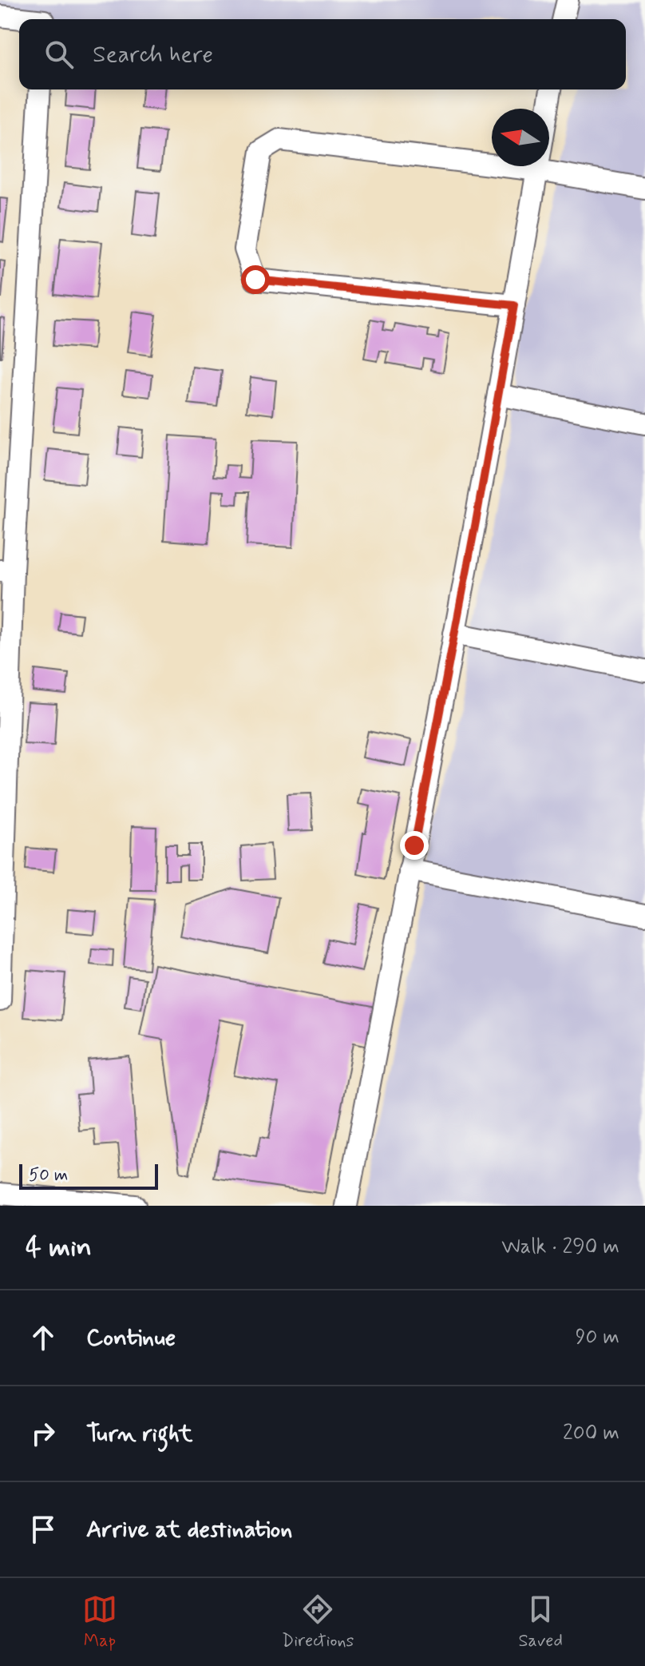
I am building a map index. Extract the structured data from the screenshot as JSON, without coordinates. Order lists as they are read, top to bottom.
{
  "scale_bar": "50 m",
  "north": "left",
  "page": {
    "search": "Search here",
    "scale": "50 m",
    "heading": ["4 min", "Walk · 290 m"],
    "list": [
      ["Continue", "90 m"],
      ["Turn right", "200 m"],
      "Arrive at destination"
    ],
    "nav": ["Map", "Directions", "Saved"]
  }
}
